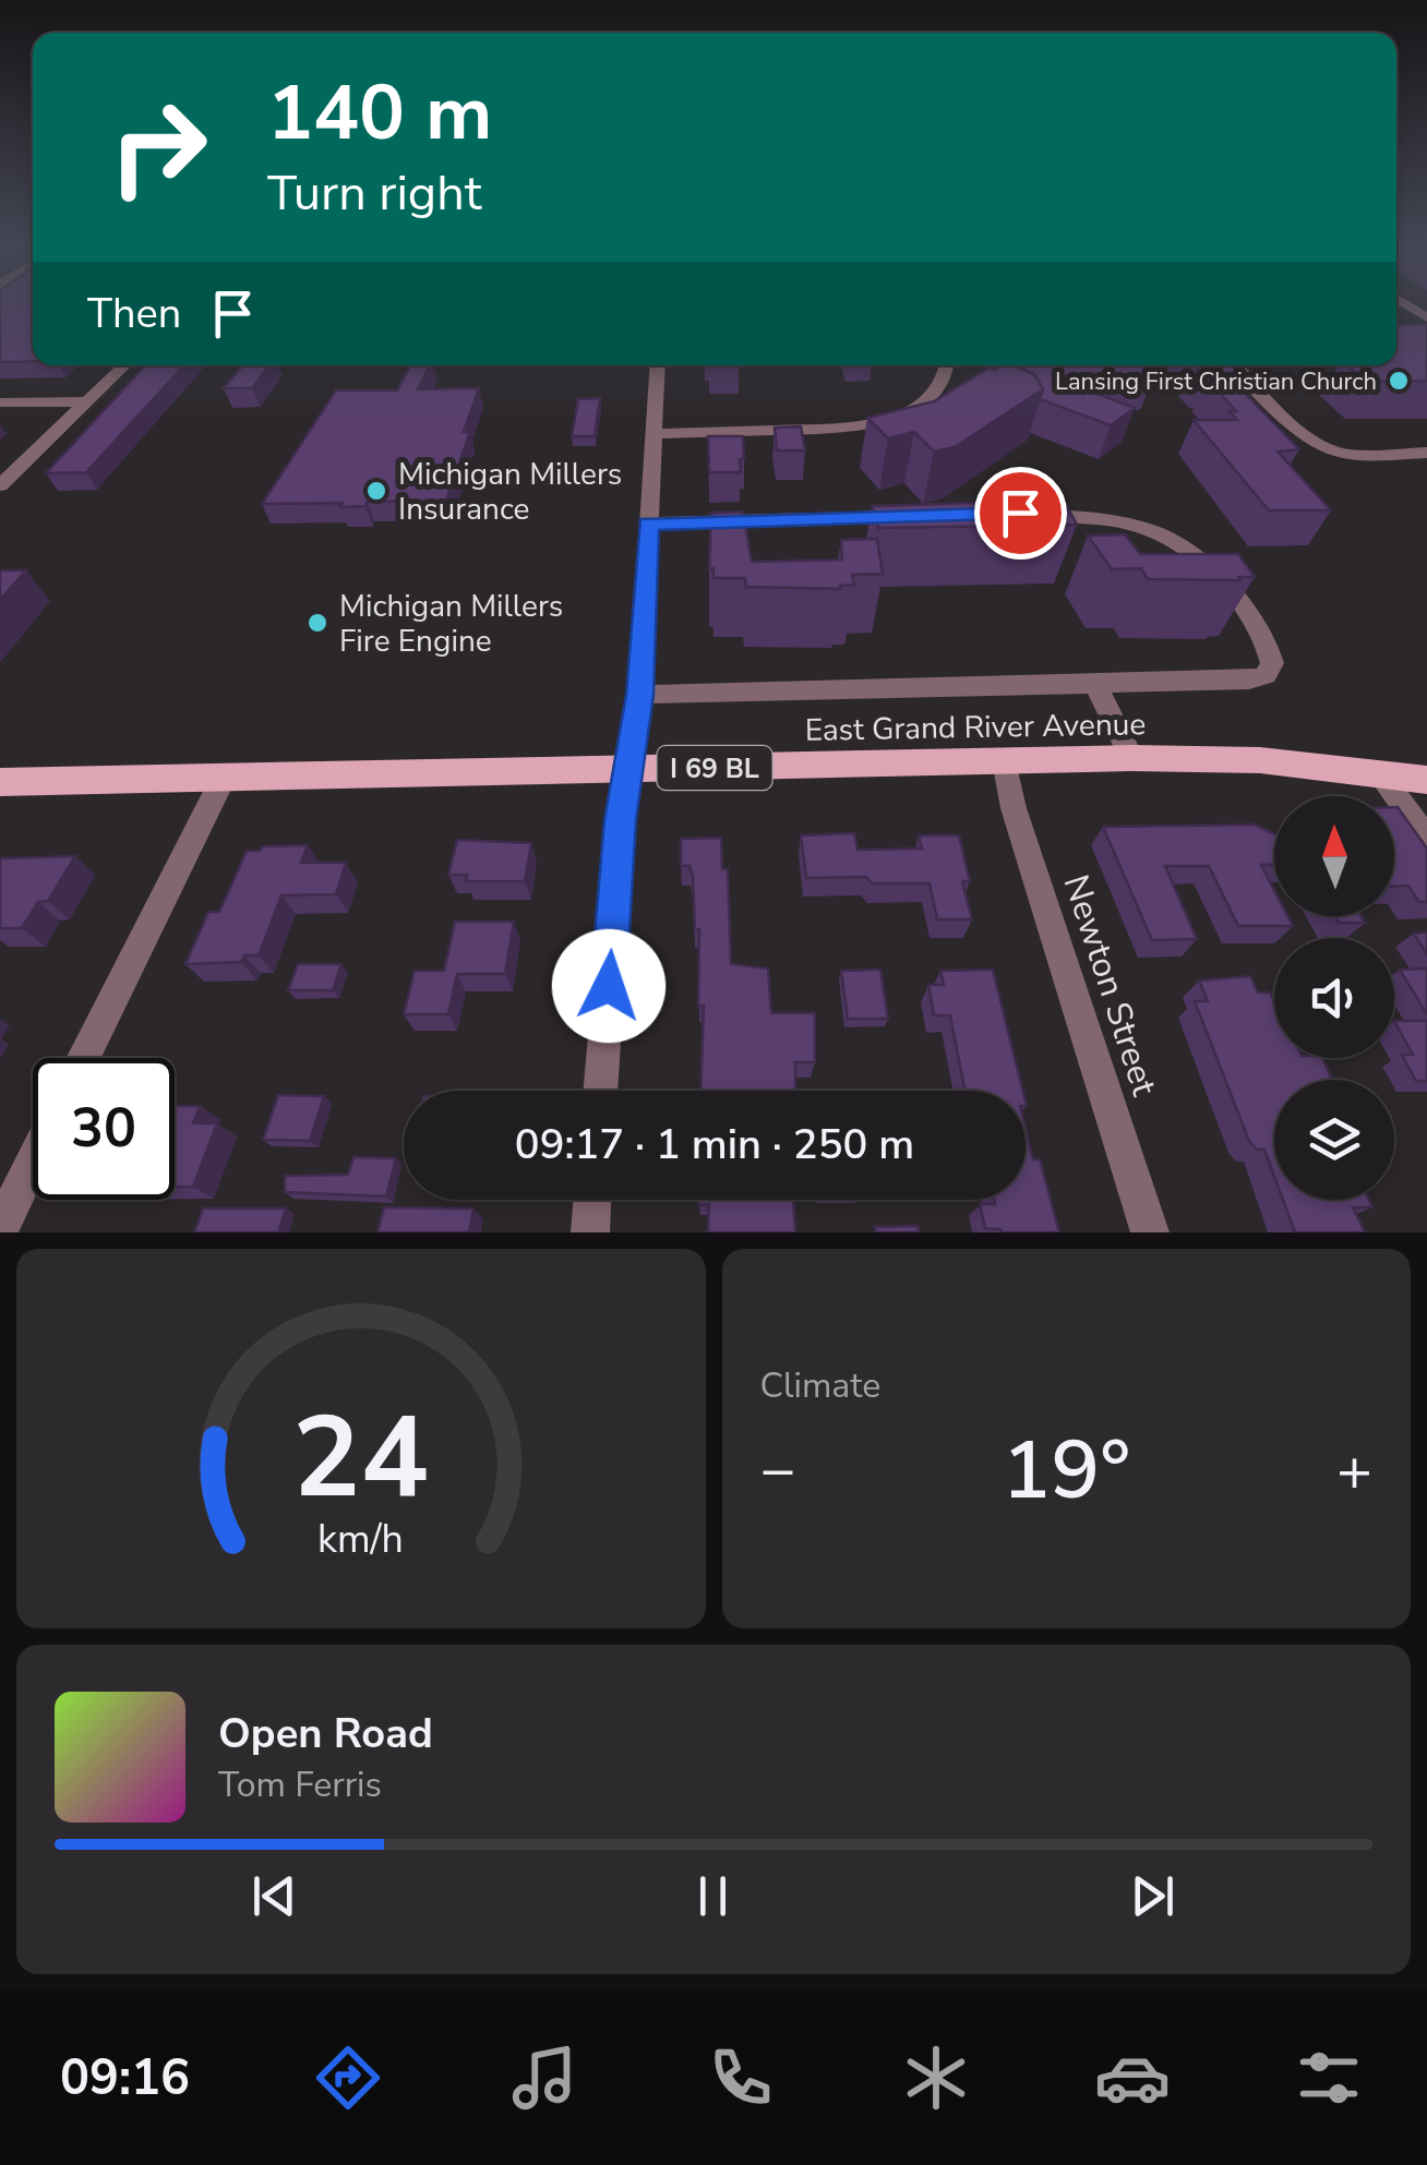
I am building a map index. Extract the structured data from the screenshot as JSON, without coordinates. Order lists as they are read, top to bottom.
{
  "streets": {
    "main road": ["East Grand River Avenue", "I 69 BL"],
    "street": ["Newton Street"]
  },
  "crossings": [
    ["East Grand River Avenue", "Newton Street"]
  ],
  "places": ["Lansing First Christian Church", "Michigan Millers Insurance", "Michigan Millers Fire Engine"],
  "north": "top",
  "page": {
    "turn": ["140 m", "Turn right"],
    "then": "Then",
    "limit": "30",
    "trip": "09:17 · 1 min · 250 m",
    "tile": "Climate",
    "heat": ["−", "19°", "+"],
    "song": ["Open Road", "Tom Ferris"],
    "tabs": "09:16",
    "gauge": ["24", "km/h"]
  }
}
